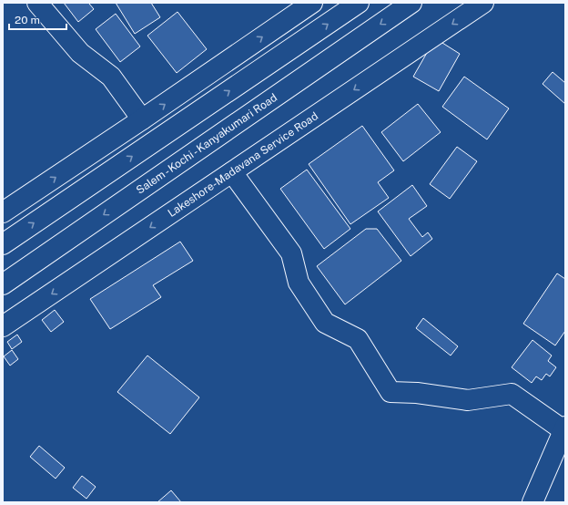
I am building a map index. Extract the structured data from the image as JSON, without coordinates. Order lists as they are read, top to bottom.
{
  "streets": {
    "main road": ["Salem - Kochi - Kanyakumari Road", "Lakeshore-Madavana Service Road"]
  },
  "scale_bar": "20 m"
}
